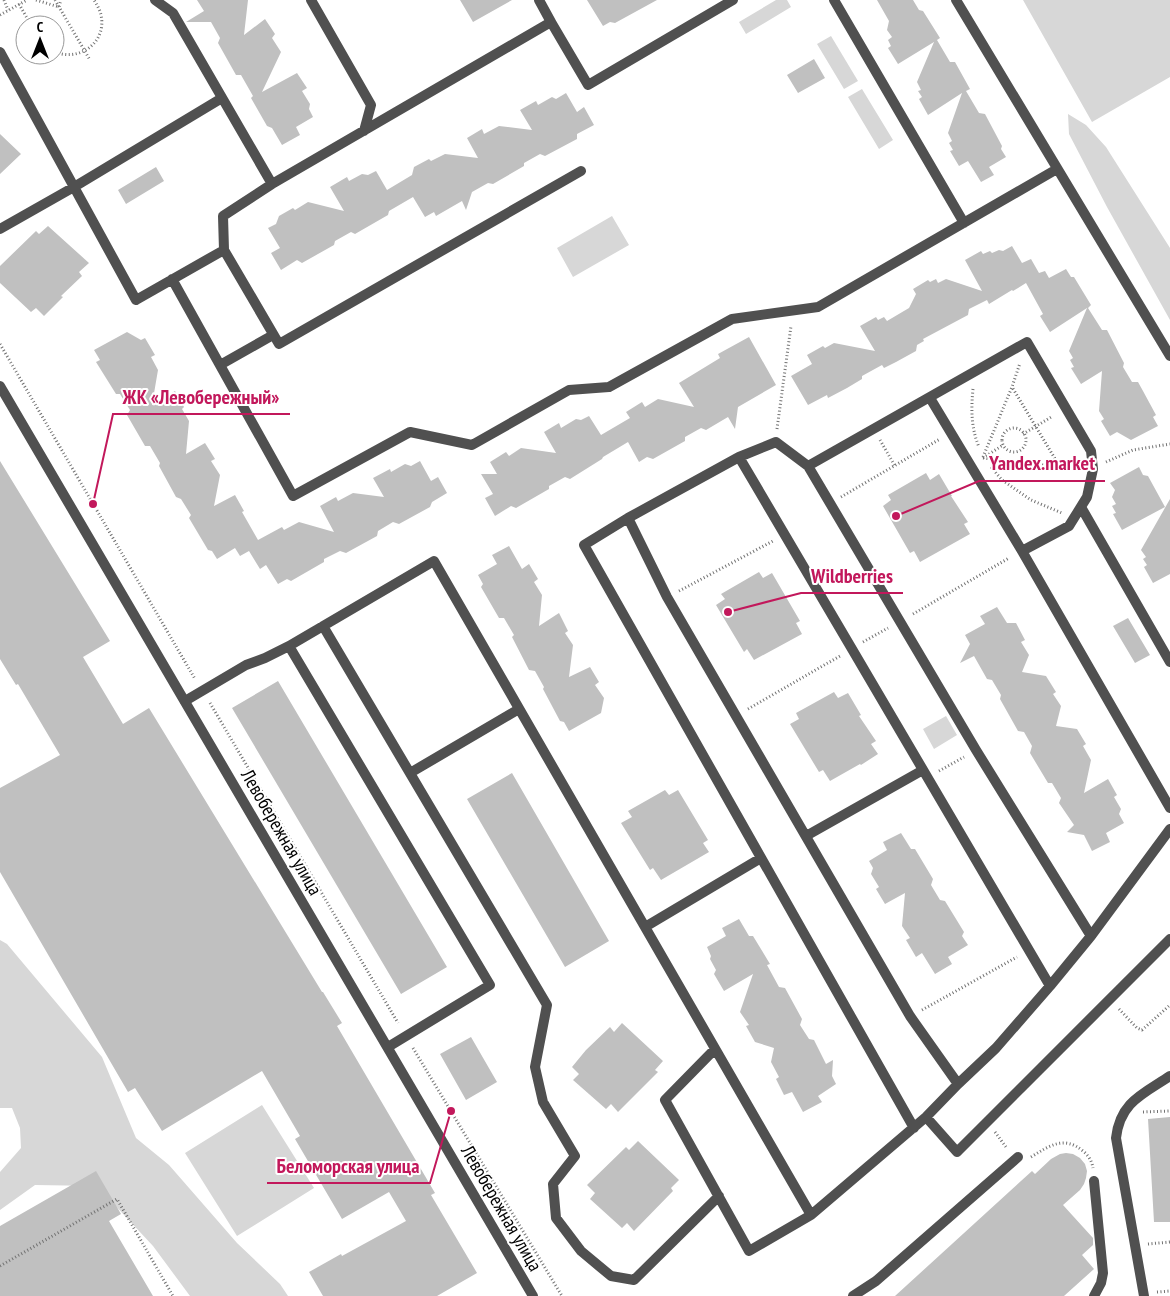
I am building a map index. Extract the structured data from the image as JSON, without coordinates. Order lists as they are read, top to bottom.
{
  "streets": {
    "street": ["Левобережная улица"]
  },
  "places": [
    "ЖК «Левобережный»",
    "Yandex.market",
    "Wildberries",
    "Беломорская улица"
  ],
  "north": "top"
}
